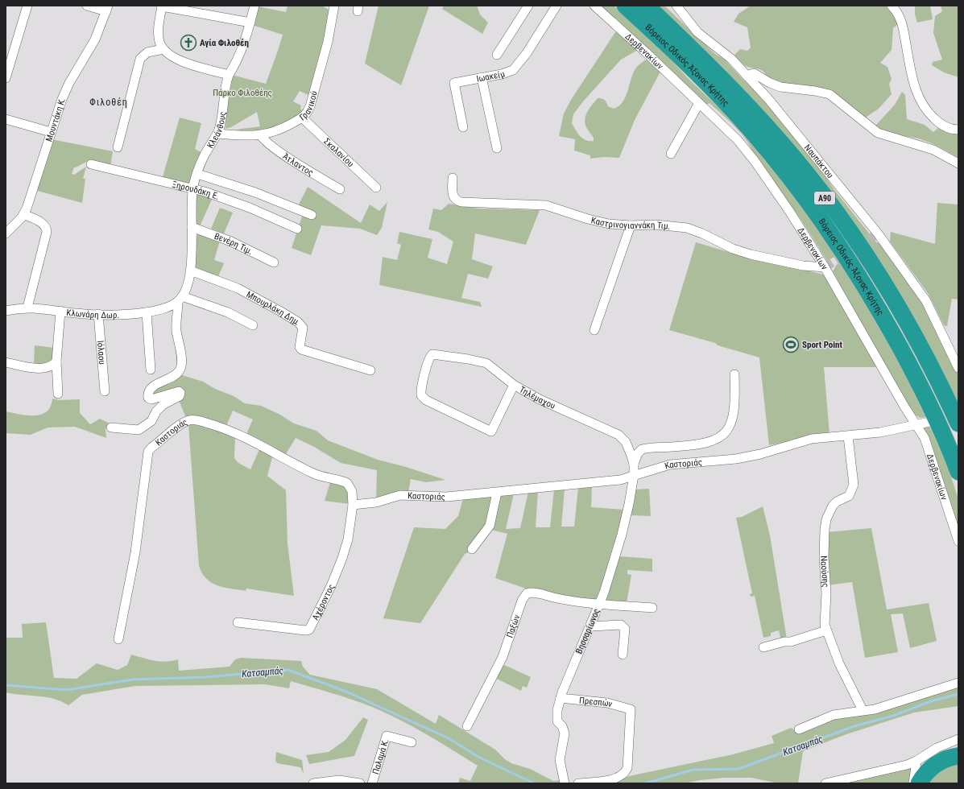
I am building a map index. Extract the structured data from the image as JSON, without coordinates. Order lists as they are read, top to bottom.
{
  "streets": {
    "highway": ["Βόρειος Οδικός Άξονας Κρήτης", "Α90"],
    "street": [
      "Δερβενακίων",
      "Ιωακείμ",
      "Γρανικού",
      "Μουντάκη Κ.",
      "Κλεάνθους",
      "Σκαλανίου",
      "Ναυπάκτου",
      "Άτλαντος",
      "Ξηρουδάκη Ε.",
      "Καστρινογιαννάκη Τιμ.",
      "Βενέρη Τιμ.",
      "Μπουρλάκη Δημ.",
      "Κλωνάρη Δωρ.",
      "Ιόλαου",
      "Τηλέμαχου",
      "Καστοριάς",
      "Ναούσης",
      "Αχέροντος",
      "Παξών",
      "Βησσαρίωνος",
      "Πρεσπών",
      "Παλαμά Κ."
    ]
  },
  "crossings": [
    ["Δερβενακίων", "Καστρινογιαννάκη Τιμ."],
    ["Δερβενακίων", "Καστοριάς"],
    ["Γρανικού", "Κλεάνθους"],
    ["Γρανικού", "Σκαλανίου"],
    ["Γρανικού", "Άτλαντος"],
    ["Κλεάνθους", "Ξηρουδάκη Ε."],
    ["Κλεάνθους", "Βενέρη Τιμ."],
    ["Κλεάνθους", "Μπουρλάκη Δημ."],
    ["Κλεάνθους", "Κλωνάρη Δωρ."],
    ["Κλωνάρη Δωρ.", "Ιόλαου"],
    ["Τηλέμαχου", "Καστοριάς"],
    ["Τηλέμαχου", "Βησσαρίωνος"],
    ["Καστοριάς", "Ναούσης"],
    ["Καστοριάς", "Αχέροντος"],
    ["Καστοριάς", "Βησσαρίωνος"],
    ["Παξών", "Βησσαρίωνος"],
    ["Βησσαρίωνος", "Πρεσπών"]
  ],
  "districts": ["Φιλοθέη"],
  "water": ["Κατσαμπάς"],
  "parks": ["Πάρκο Φιλοθέης"],
  "places": {
    "church": ["Αγία Φιλοθέη"],
    "sports": ["Sport Point"]
  }
}
